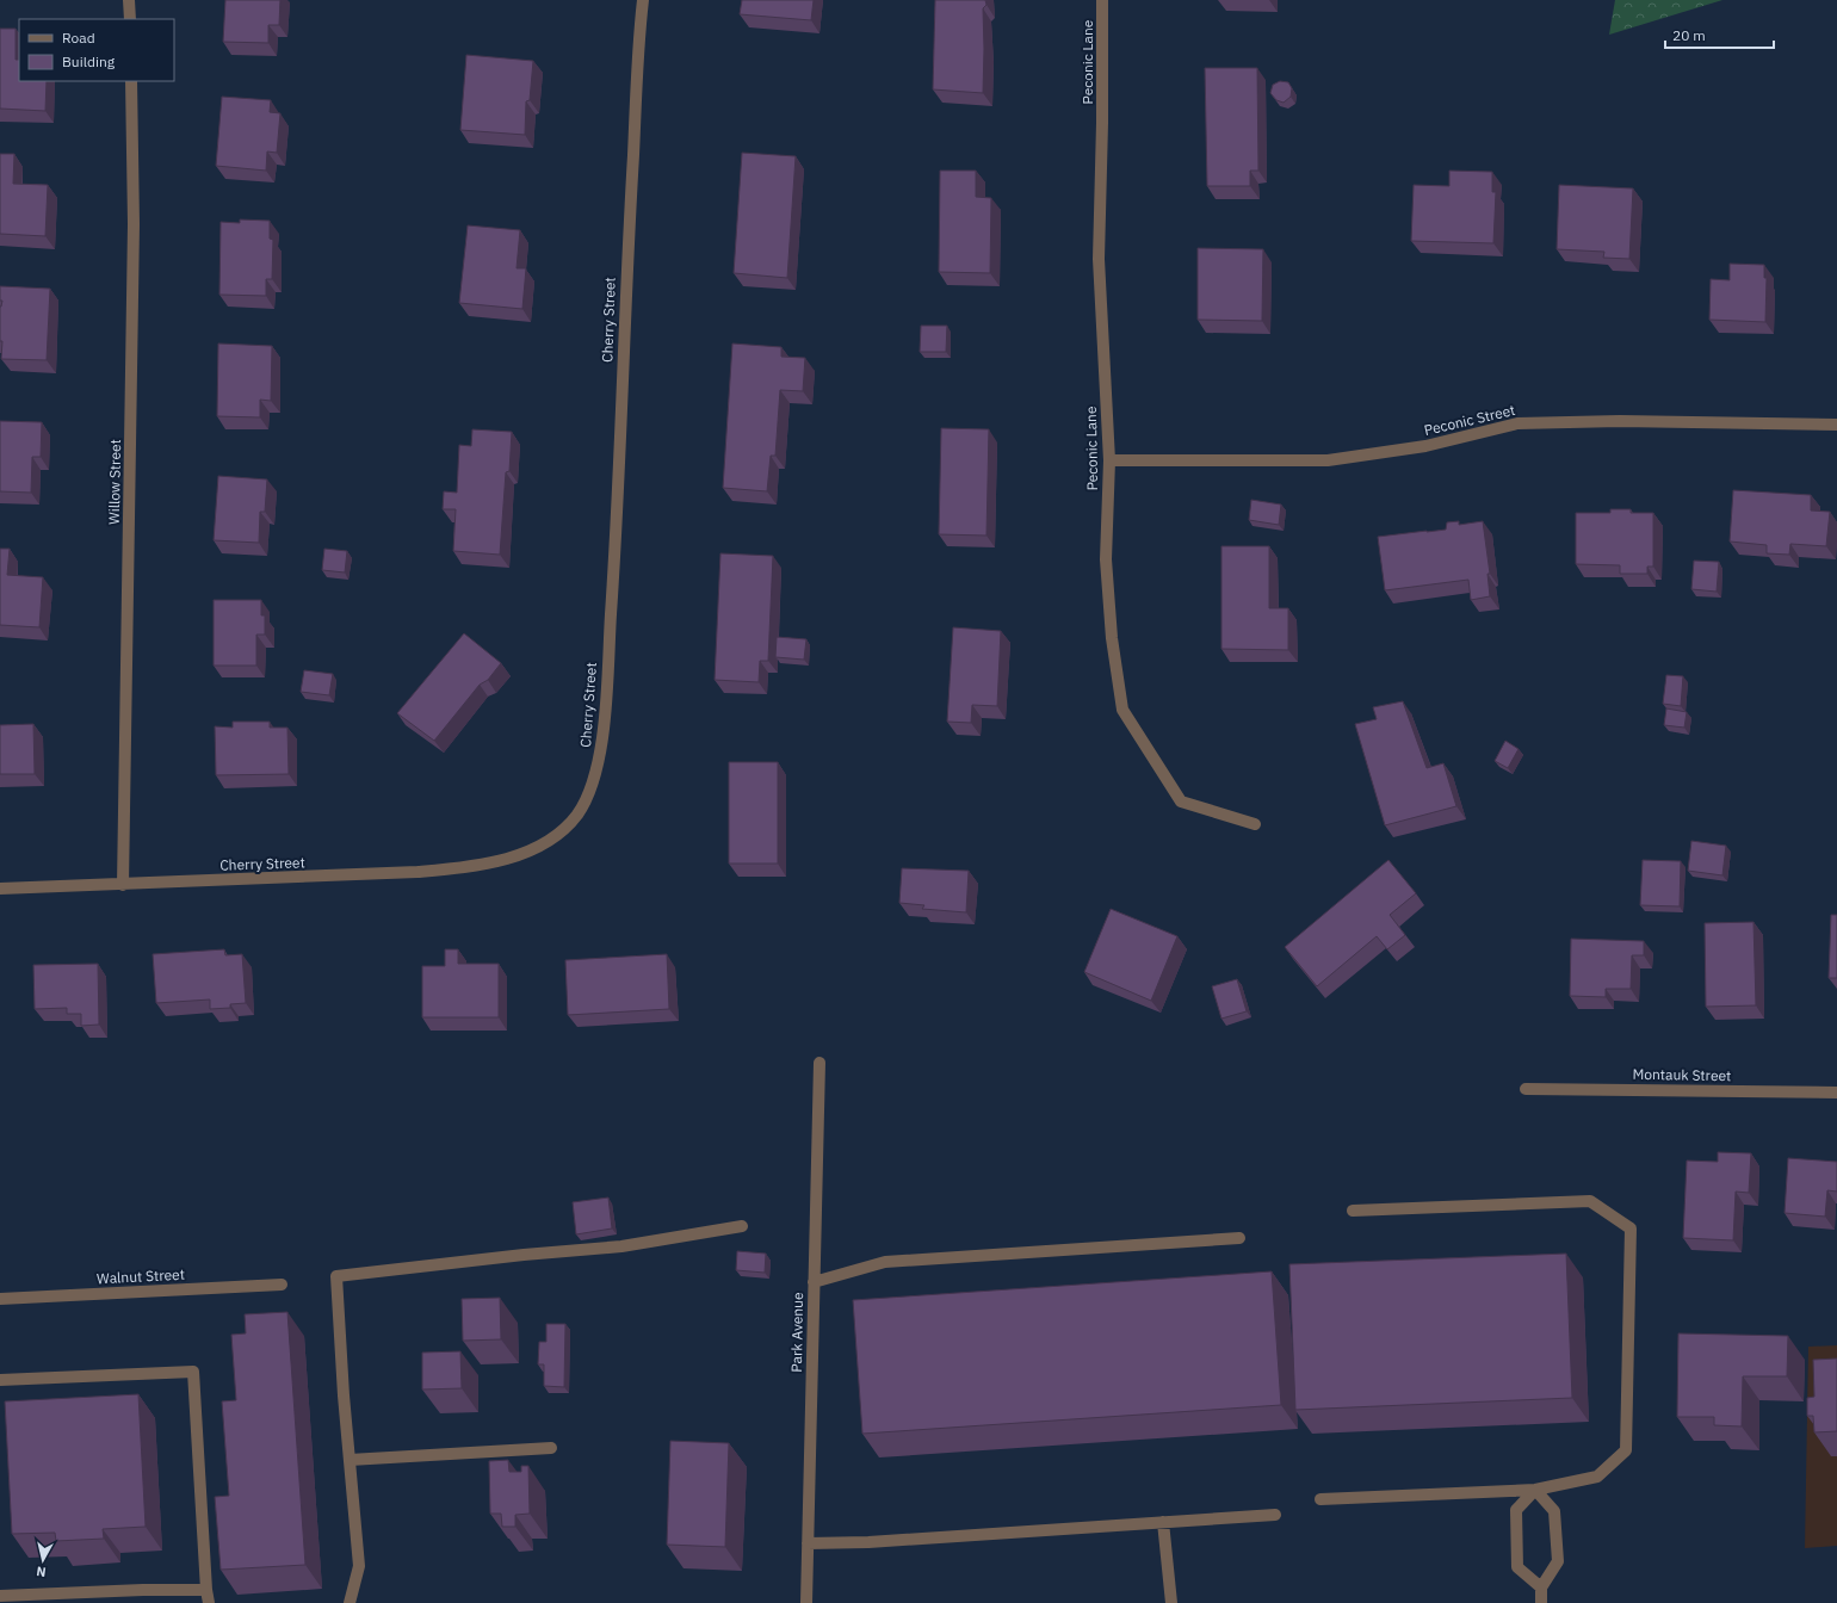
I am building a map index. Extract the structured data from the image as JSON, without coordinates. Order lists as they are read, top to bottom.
{
  "streets": {
    "street": [
      "Peconic Lane",
      "Cherry Street",
      "Peconic Street",
      "Willow Street",
      "Montauk Street",
      "Walnut Street",
      "Park Avenue"
    ]
  },
  "crossings": [
    ["Peconic Lane", "Peconic Street"],
    ["Cherry Street", "Willow Street"]
  ],
  "legend": ["Road", "Building"],
  "scale_bar": "20 m",
  "north": "bottom"
}
